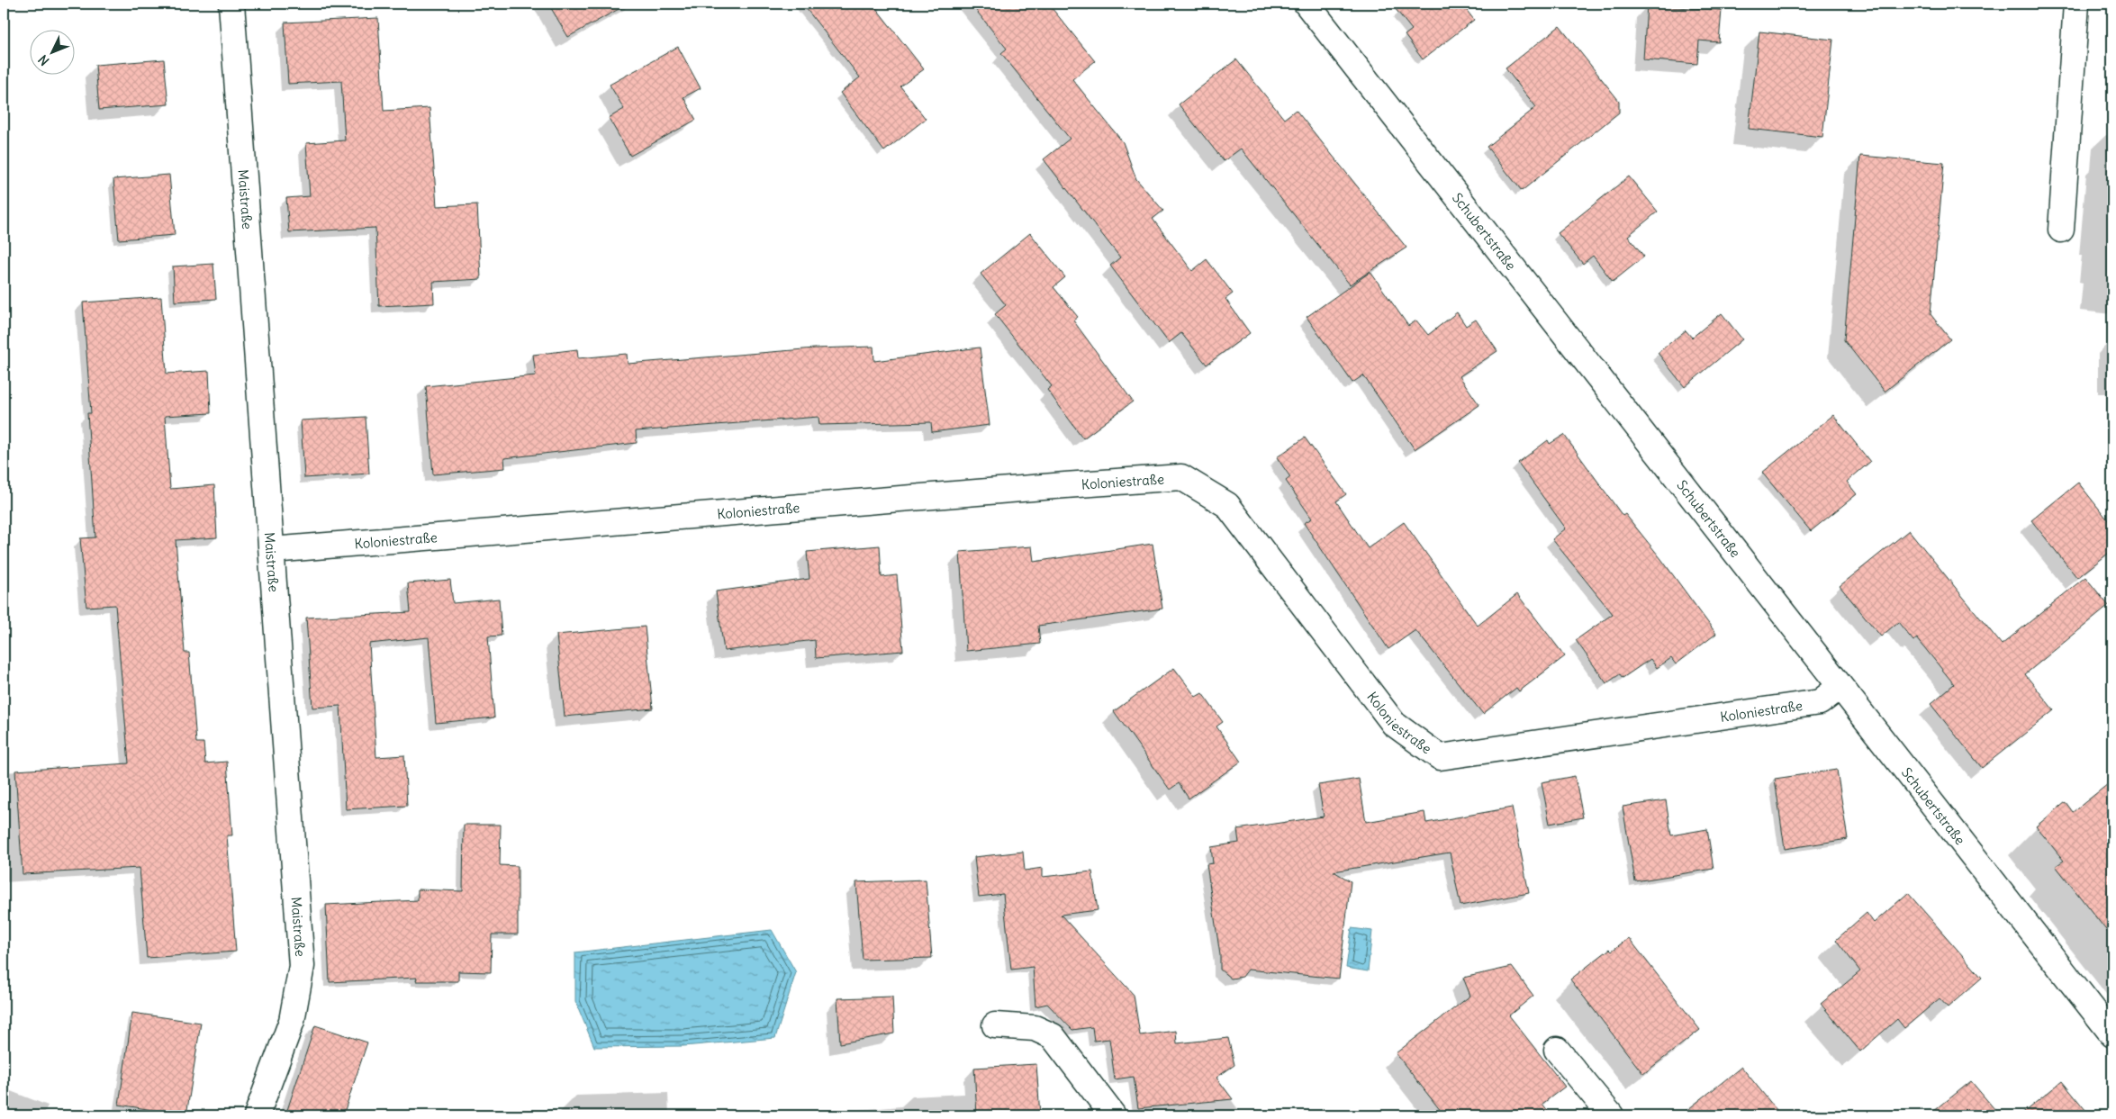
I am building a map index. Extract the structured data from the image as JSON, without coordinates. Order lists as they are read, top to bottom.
{
  "streets": {
    "street": ["Maistraße", "Schubertstraße", "Koloniestraße"]
  },
  "crossings": [
    ["Maistraße", "Koloniestraße"],
    ["Schubertstraße", "Koloniestraße"]
  ],
  "north": "bottom left"
}
